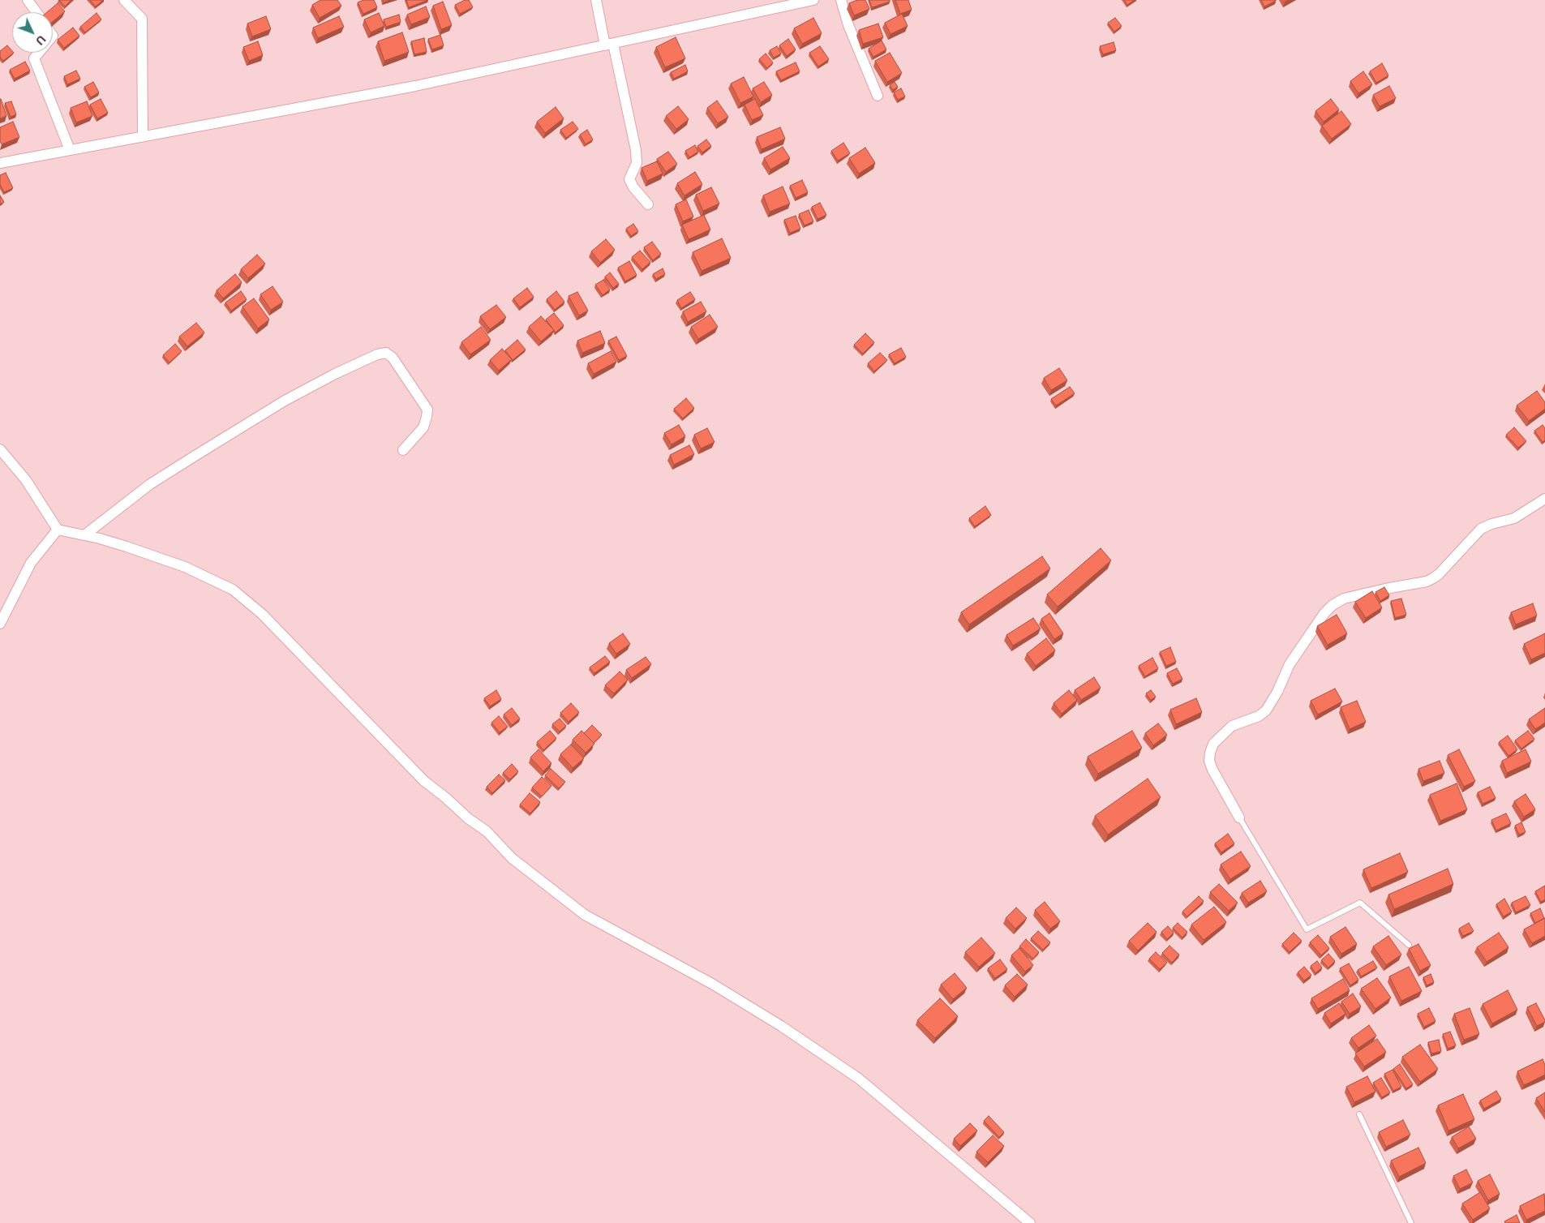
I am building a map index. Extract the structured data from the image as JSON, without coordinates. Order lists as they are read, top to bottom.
{
  "north": "bottom right"
}
